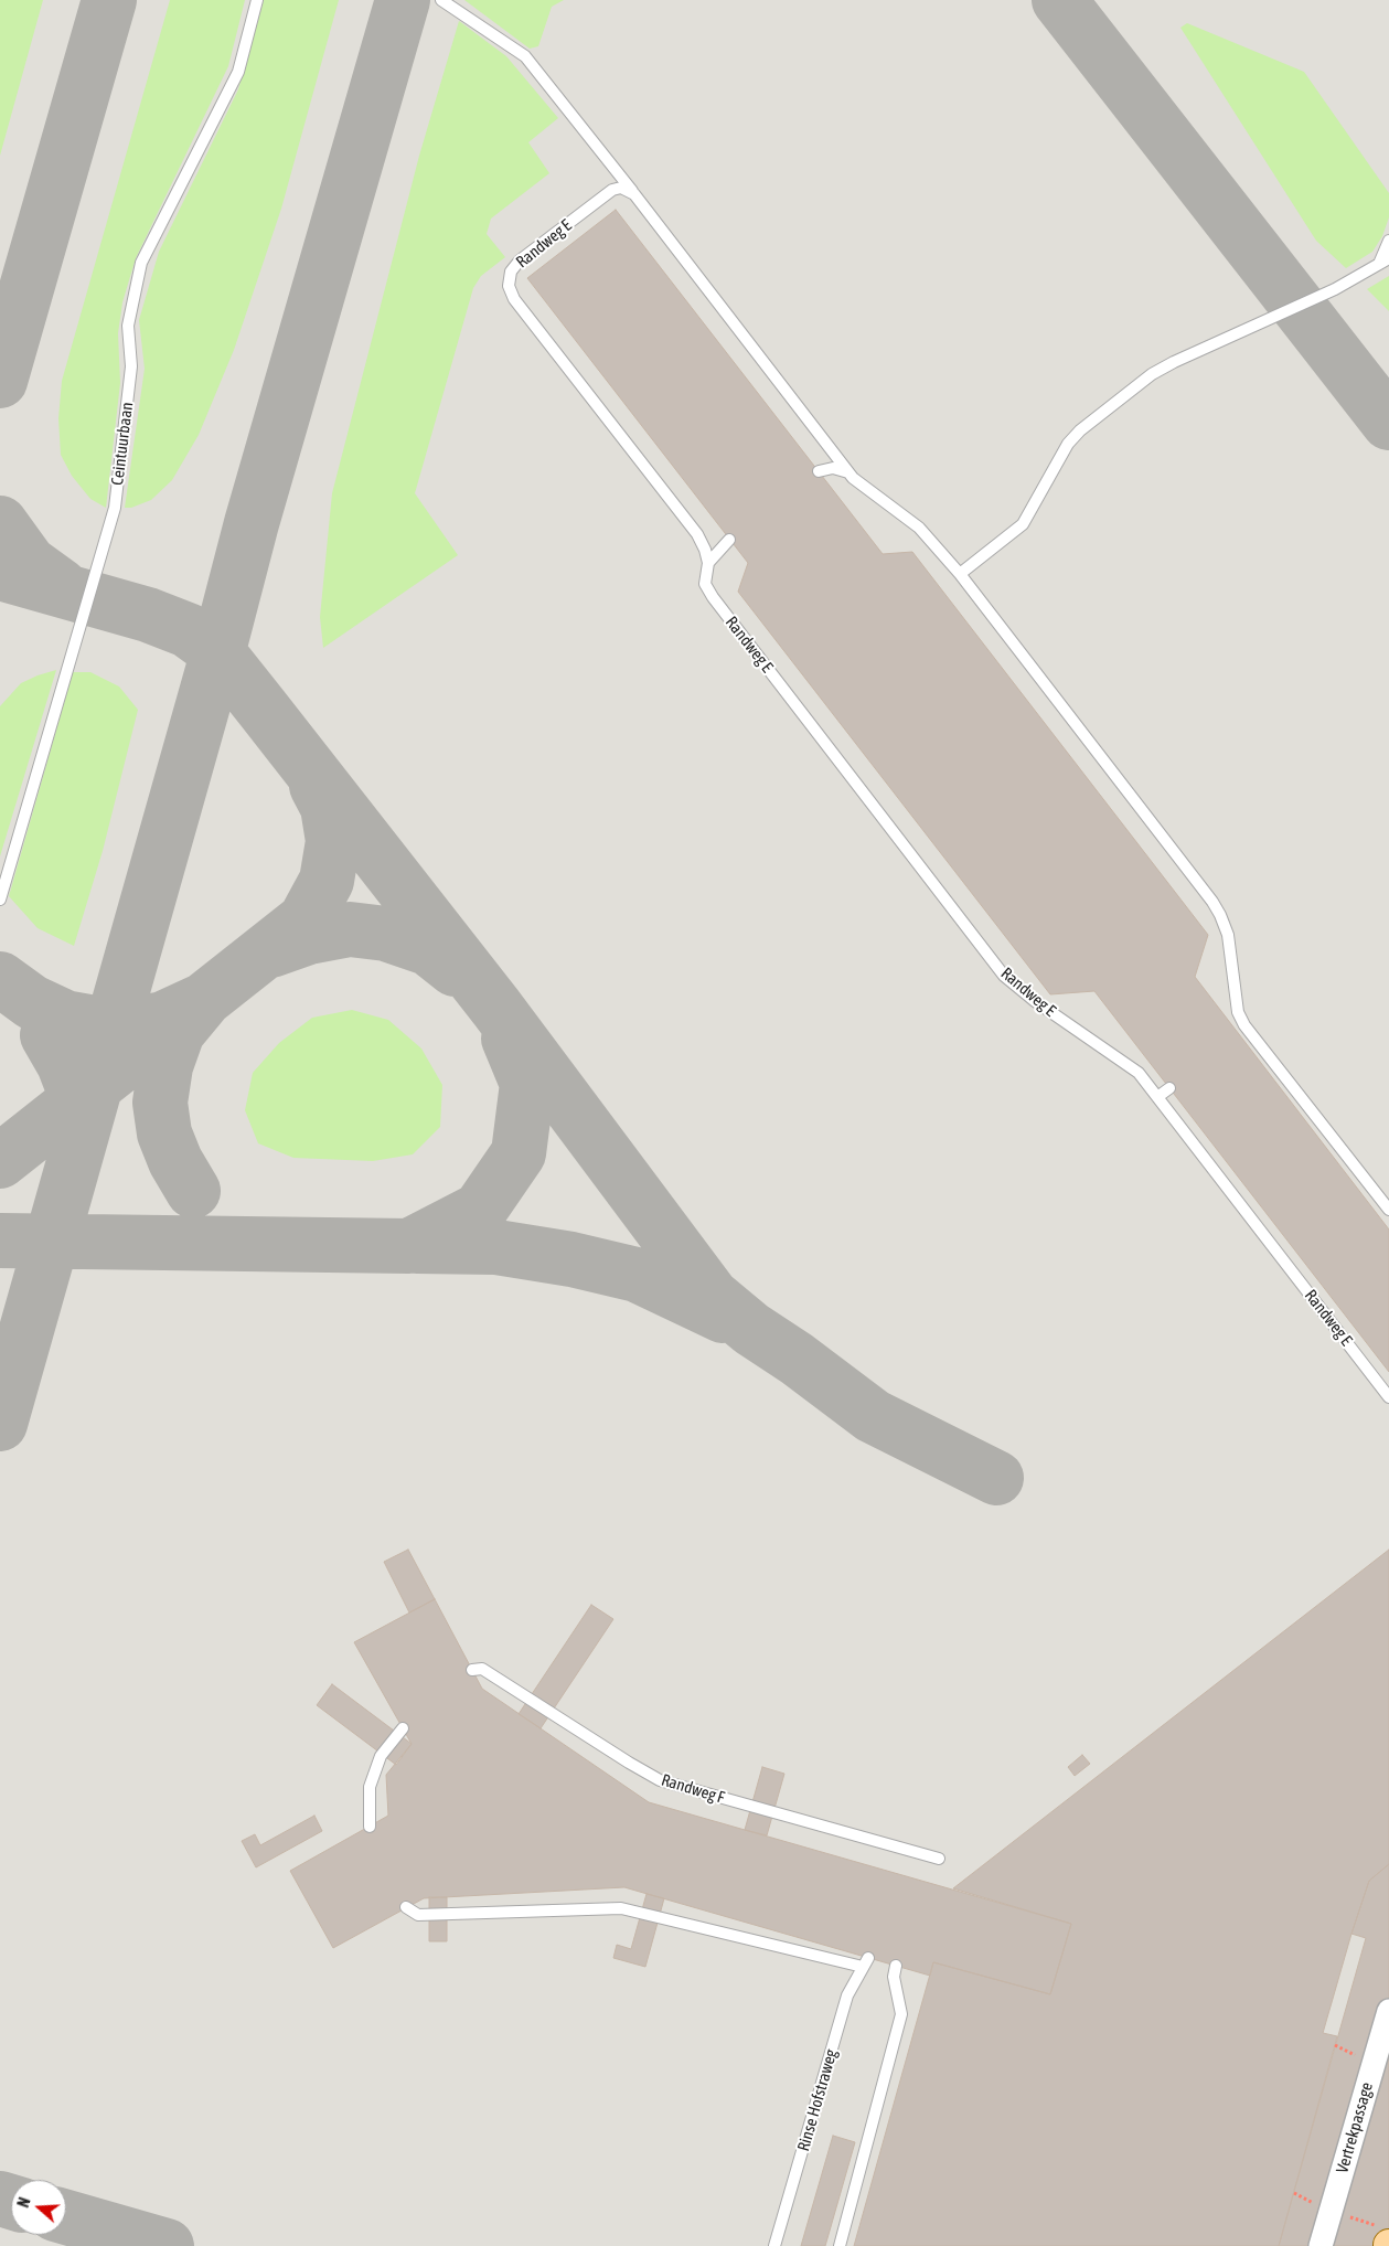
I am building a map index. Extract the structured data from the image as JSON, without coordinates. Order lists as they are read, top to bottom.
{
  "streets": {
    "street": ["Vertrekpassage"],
    "lane": [
      "Randweg E",
      "Ceintuurbaan",
      "Randweg F",
      "Rinse Hofstraweg"
    ]
  },
  "north": "left"
}
